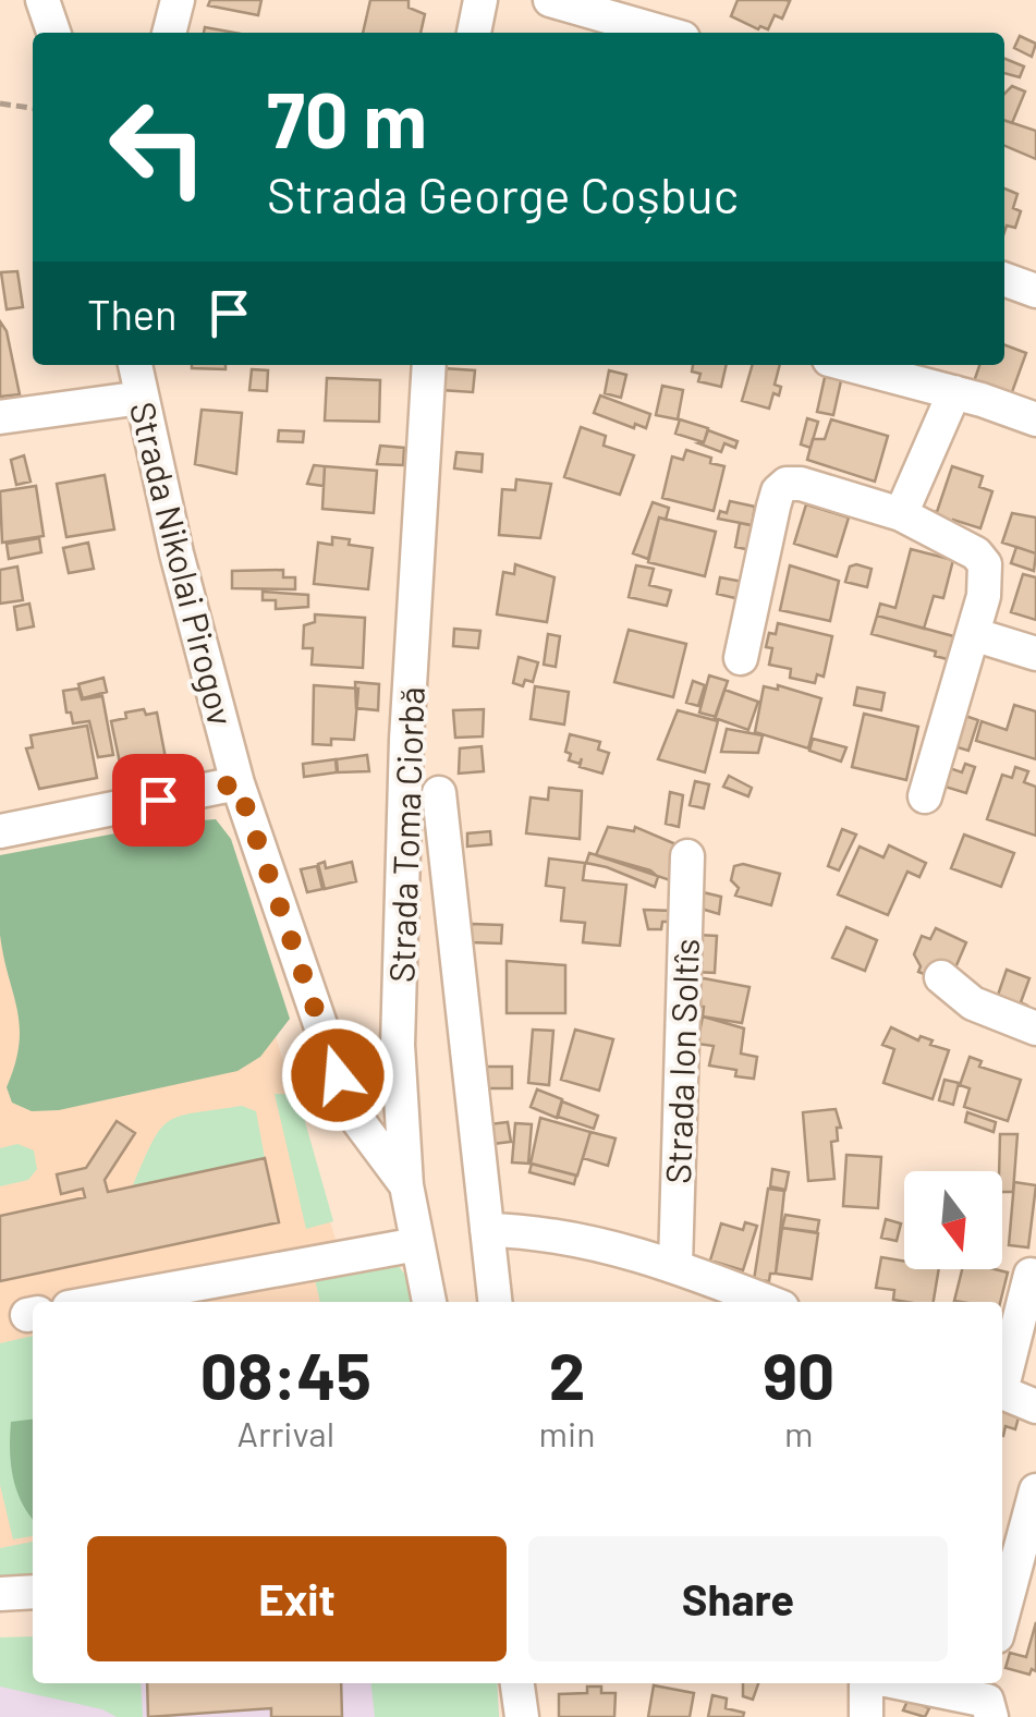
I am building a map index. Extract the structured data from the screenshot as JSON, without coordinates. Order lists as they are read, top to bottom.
{
  "streets": {
    "street": ["Strada Nikolai Pirogov", "Strada Toma Ciorbă", "Strada Ion Soltîs"]
  },
  "crossings": [
    ["Strada Nikolai Pirogov", "Strada Toma Ciorbă"]
  ],
  "north": "bottom",
  "page": {
    "turn": ["70 m", "Strada George Coșbuc"],
    "then": "Then",
    "eta": [
      "08:45",
      "Arrival",
      "2",
      "min",
      "90",
      "m"
    ],
    "buttons": ["Exit", "Share"]
  }
}
